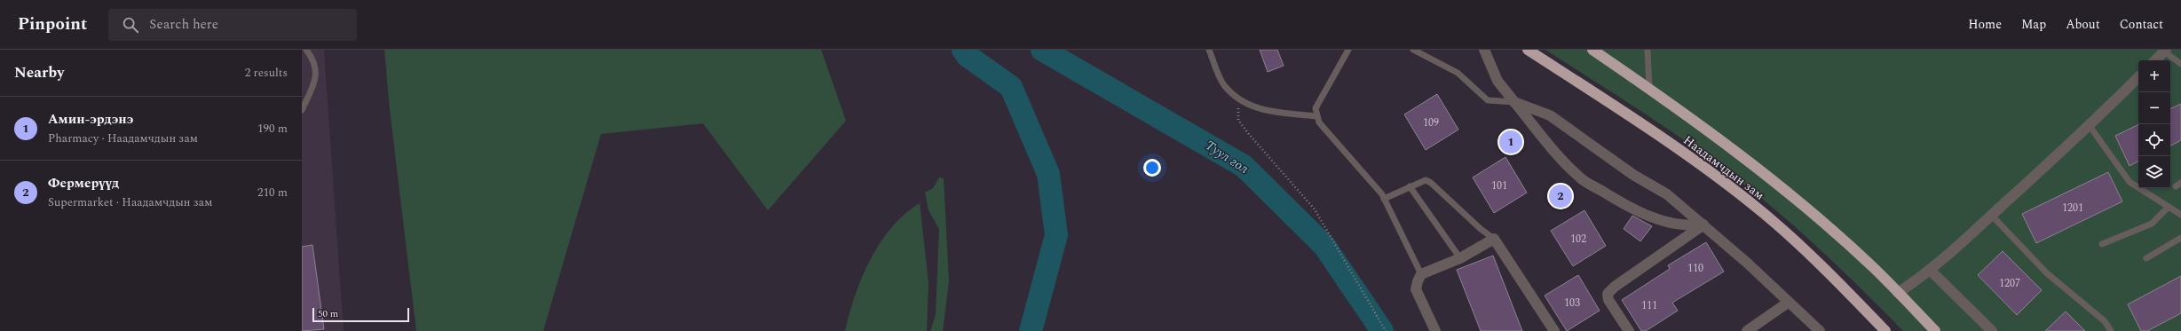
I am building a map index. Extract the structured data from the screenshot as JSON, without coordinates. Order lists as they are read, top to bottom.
{
  "streets": {
    "highway": ["Наадамчдын зам"]
  },
  "water": ["Туул гол"],
  "house_numbers": [
    "109",
    "101",
    "1201",
    "102",
    "110",
    "1207",
    "103",
    "111"
  ],
  "scale_bar": "50 m",
  "page": {
    "header": "Pinpoint",
    "search": "Search here",
    "nav": [
      "Home",
      "Map",
      "About",
      "Contact"
    ],
    "heading": ["Nearby", "2 results"],
    "map_buttons": ["+", "−"],
    "list": [
      {
        "mark": "1",
        "name": "Амин-эрдэнэ",
        "note": "Pharmacy · Наадамчдын зам",
        "value": "190 m"
      },
      {
        "mark": "2",
        "name": "Фермерүүд",
        "note": "Supermarket · Наадамчдын зам",
        "value": "210 m"
      }
    ],
    "pins": ["1", "2"],
    "scale": "50 m"
  }
}
